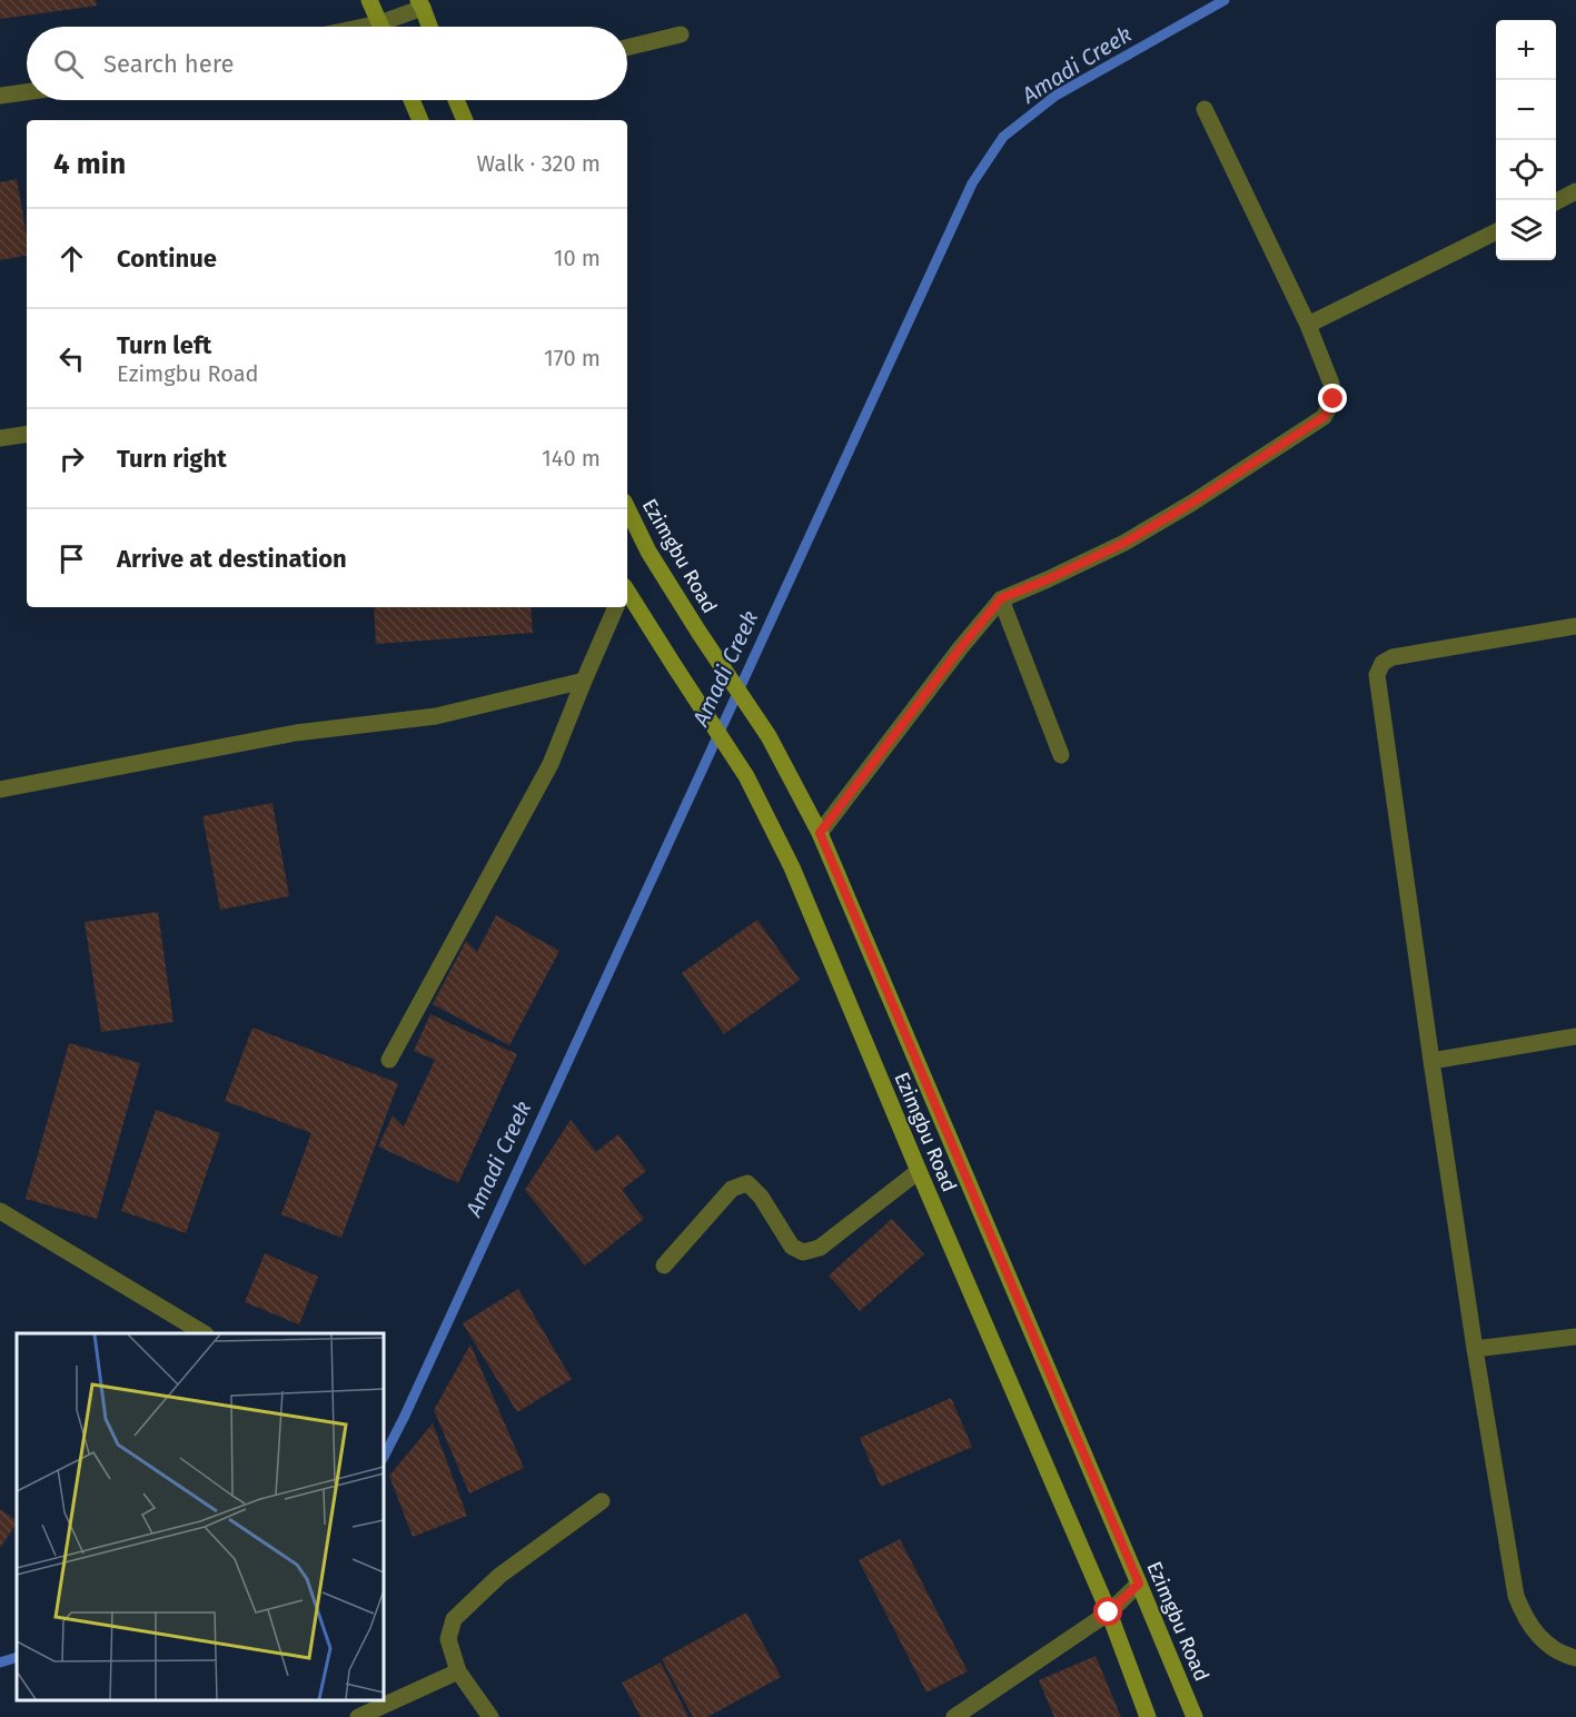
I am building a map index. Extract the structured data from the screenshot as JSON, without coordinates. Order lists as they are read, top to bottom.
{
  "streets": {
    "main road": ["Ezimgbu Road"]
  },
  "water": ["Amadi Creek"],
  "page": {
    "map_buttons": ["+", "−"],
    "search": "Search here",
    "heading": ["4 min", "Walk · 320 m"],
    "list": [
      ["Continue", "10 m"],
      ["Turn left", "Ezimgbu Road", "170 m"],
      ["Turn right", "140 m"],
      "Arrive at destination"
    ]
  }
}
